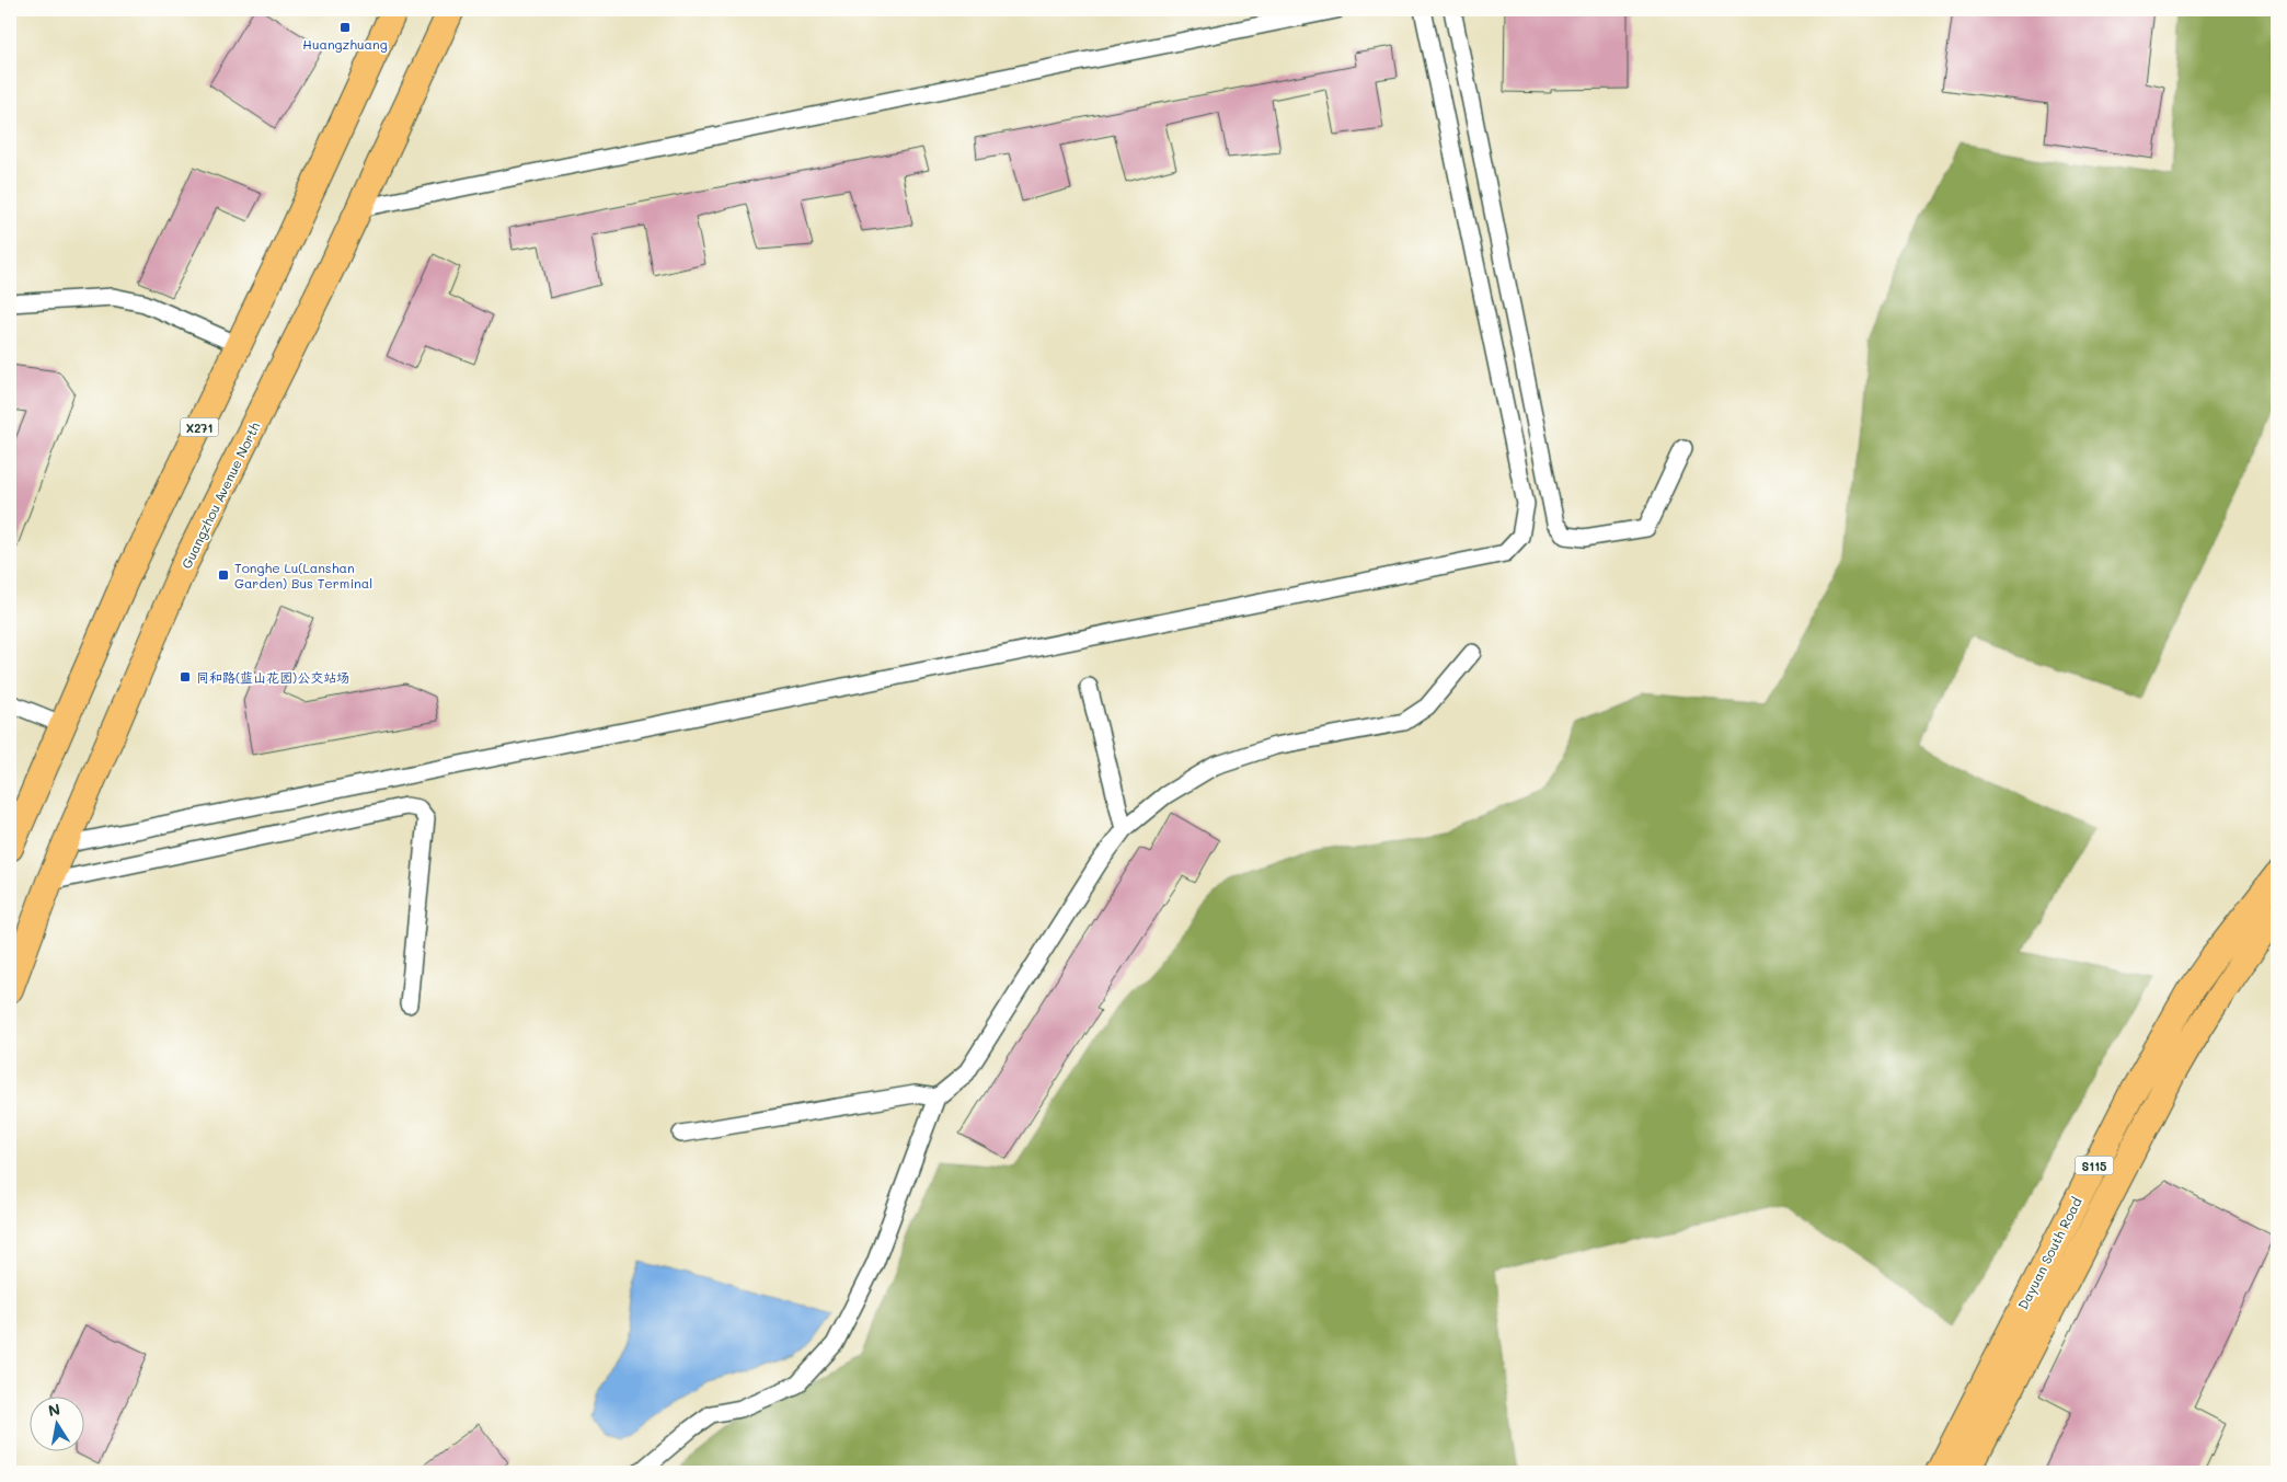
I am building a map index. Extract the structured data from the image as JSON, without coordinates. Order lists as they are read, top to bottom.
{
  "streets": {
    "main road": [
      "X271",
      "Guangzhou Avenue North",
      "S115",
      "Dayuan South Road"
    ]
  },
  "places": {
    "transit": ["Huangzhuang", "Tonghe Lu(Lanshan Garden) Bus Terminal", "同和路(蓝山花园)公交站场"]
  },
  "north": "top"
}
